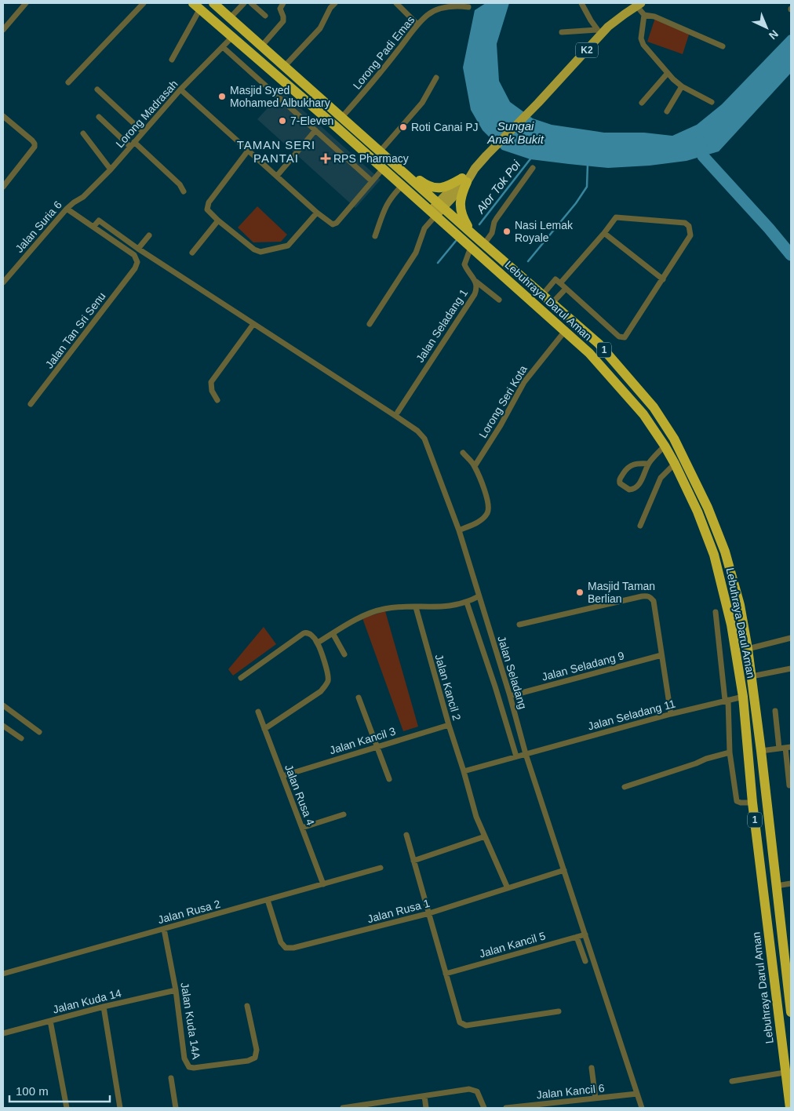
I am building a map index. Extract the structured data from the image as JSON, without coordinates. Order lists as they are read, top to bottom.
{
  "streets": {
    "highway": ["Lebuhraya Darul Aman", "1"],
    "main road": ["K2"],
    "street": [
      "Lorong Padi Emas",
      "Lorong Madrasah",
      "Jalan Suria 6",
      "Jalan Seladang 1",
      "Jalan Tan Sri Senu",
      "Lorong Seri Kota",
      "Jalan Seladang 9",
      "Jalan Seladang",
      "Jalan Kancil 2",
      "Jalan Seladang 11",
      "Jalan Kancil 3",
      "Jalan Rusa 4",
      "Jalan Rusa 1",
      "Jalan Rusa 2",
      "Jalan Kancil 5",
      "Jalan Kuda 14",
      "Jalan Kuda 14A",
      "Jalan Kancil 6"
    ]
  },
  "crossings": [
    ["K2", "Lebuhraya Darul Aman"],
    ["Lorong Padi Emas", "Lebuhraya Darul Aman"],
    ["Lorong Madrasah", "Jalan Suria 6"],
    ["Lorong Madrasah", "Lebuhraya Darul Aman"],
    ["Lebuhraya Darul Aman", "Jalan Seladang 1"],
    ["Lebuhraya Darul Aman", "Lorong Seri Kota"],
    ["Lebuhraya Darul Aman", "Jalan Seladang 11"],
    ["Jalan Tan Sri Senu", "Jalan Seladang"],
    ["Jalan Seladang 9", "Jalan Seladang"],
    ["Jalan Seladang", "Jalan Seladang 11"],
    ["Jalan Seladang", "Jalan Rusa 1"],
    ["Jalan Seladang", "Jalan Kancil 5"],
    ["Jalan Seladang", "Jalan Kancil 6"],
    ["Jalan Kancil 2", "Jalan Kancil 3"],
    ["Jalan Kancil 2", "Jalan Rusa 1"],
    ["Jalan Kancil 3", "Jalan Rusa 4"],
    ["Jalan Rusa 4", "Jalan Rusa 2"],
    ["Jalan Rusa 1", "Jalan Rusa 2"],
    ["Jalan Rusa 2", "Jalan Kuda 14A"],
    ["Jalan Kuda 14", "Jalan Kuda 14A"]
  ],
  "districts": ["TAMAN SERI PANTAI"],
  "water": ["Sungai Anak Bukit", "Alor Tok Poi"],
  "places": {
    "other": [
      "Masjid Syed Mohamed Albukhary",
      "7-Eleven",
      "Roti Canai PJ",
      "Nasi Lemak Royale",
      "Masjid Taman Berlian"
    ],
    "health": ["RPS Pharmacy"]
  },
  "scale_bar": "100 m",
  "north": "bottom right"
}
